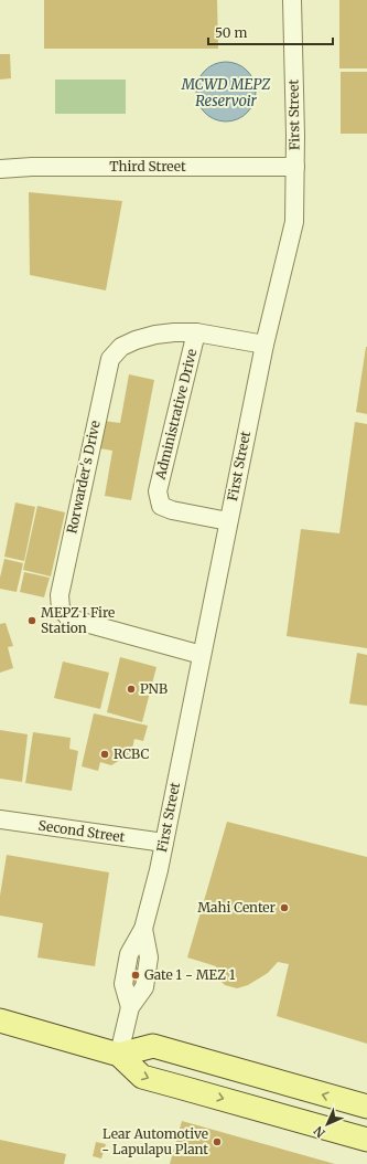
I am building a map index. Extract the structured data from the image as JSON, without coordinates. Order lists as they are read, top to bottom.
{
  "streets": {
    "street": [
      "First Street",
      "Third Street",
      "Administrative Drive",
      "Rorwarder's Drive",
      "Second Street"
    ]
  },
  "crossings": [
    ["First Street", "Third Street"],
    ["First Street", "Administrative Drive"],
    ["First Street", "Rorwarder's Drive"],
    ["First Street", "Second Street"],
    ["Administrative Drive", "Rorwarder's Drive"]
  ],
  "water": ["MCWD MEPZ Reservoir"],
  "places": [
    "MEPZ I Fire Station",
    "PNB",
    "RCBC",
    "Mahi Center",
    "Gate 1 - MEZ 1",
    "Lear Automotive - Lapulapu Plant"
  ],
  "scale_bar": "50 m",
  "north": "bottom left"
}
